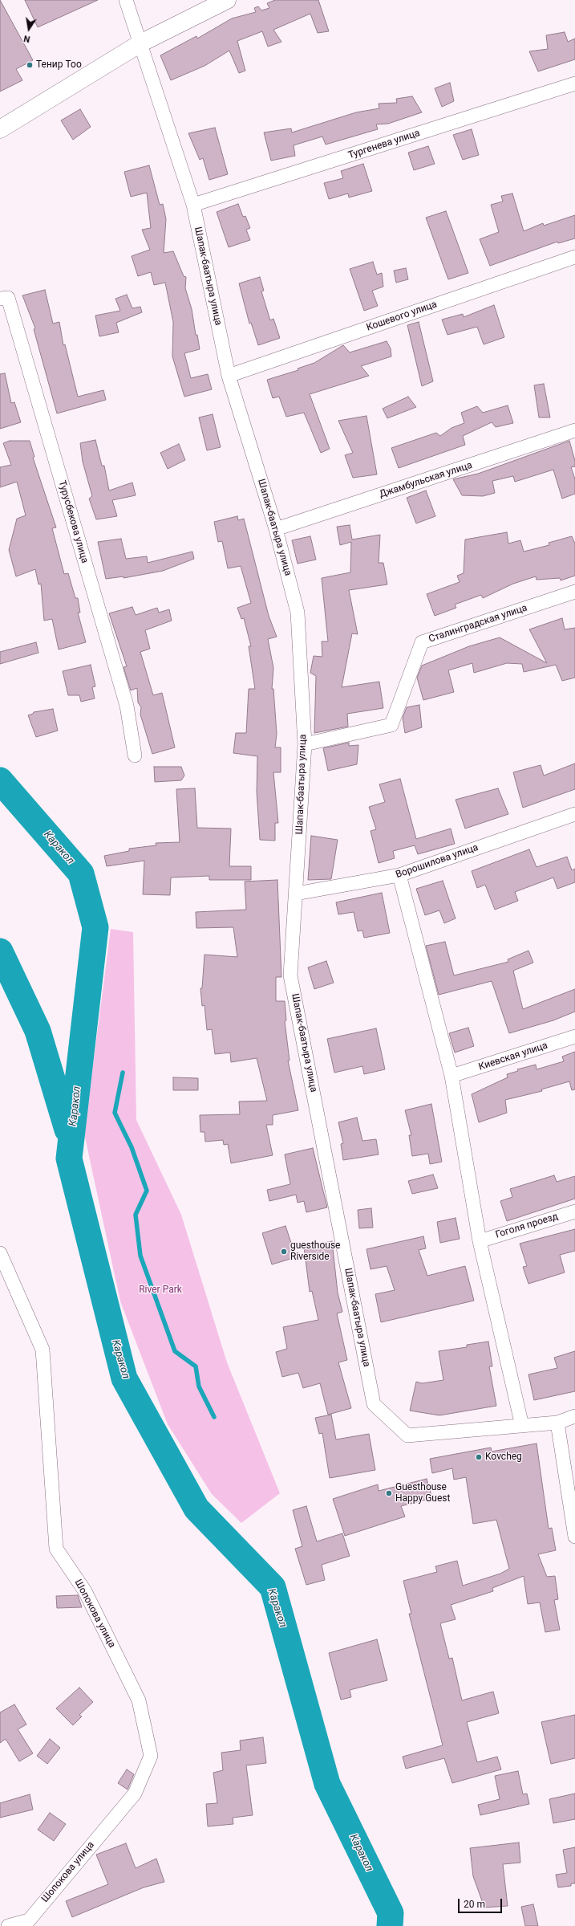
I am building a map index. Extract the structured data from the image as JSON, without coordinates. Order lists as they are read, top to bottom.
{
  "streets": {
    "street": [
      "Тургенева улица",
      "Шапак-баатыра улица",
      "Кошевого улица",
      "Джамбульская улица",
      "Турусбекова улица",
      "Сталинградская улица",
      "Ворошилова улица",
      "Киевская улица",
      "Гоголя проезд",
      "Шопокова улица"
    ]
  },
  "crossings": [
    ["Тургенева улица", "Шапак-баатыра улица"],
    ["Шапак-баатыра улица", "Кошевого улица"],
    ["Шапак-баатыра улица", "Джамбульская улица"],
    ["Шапак-баатыра улица", "Сталинградская улица"],
    ["Шапак-баатыра улица", "Ворошилова улица"]
  ],
  "water": ["Каракол"],
  "parks": ["River Park"],
  "places": [
    "Тенир Тоо",
    "guesthouse Riverside",
    "Kovcheg",
    "Guesthouse Happy Guest"
  ],
  "scale_bar": "20 m",
  "north": "bottom"
}
